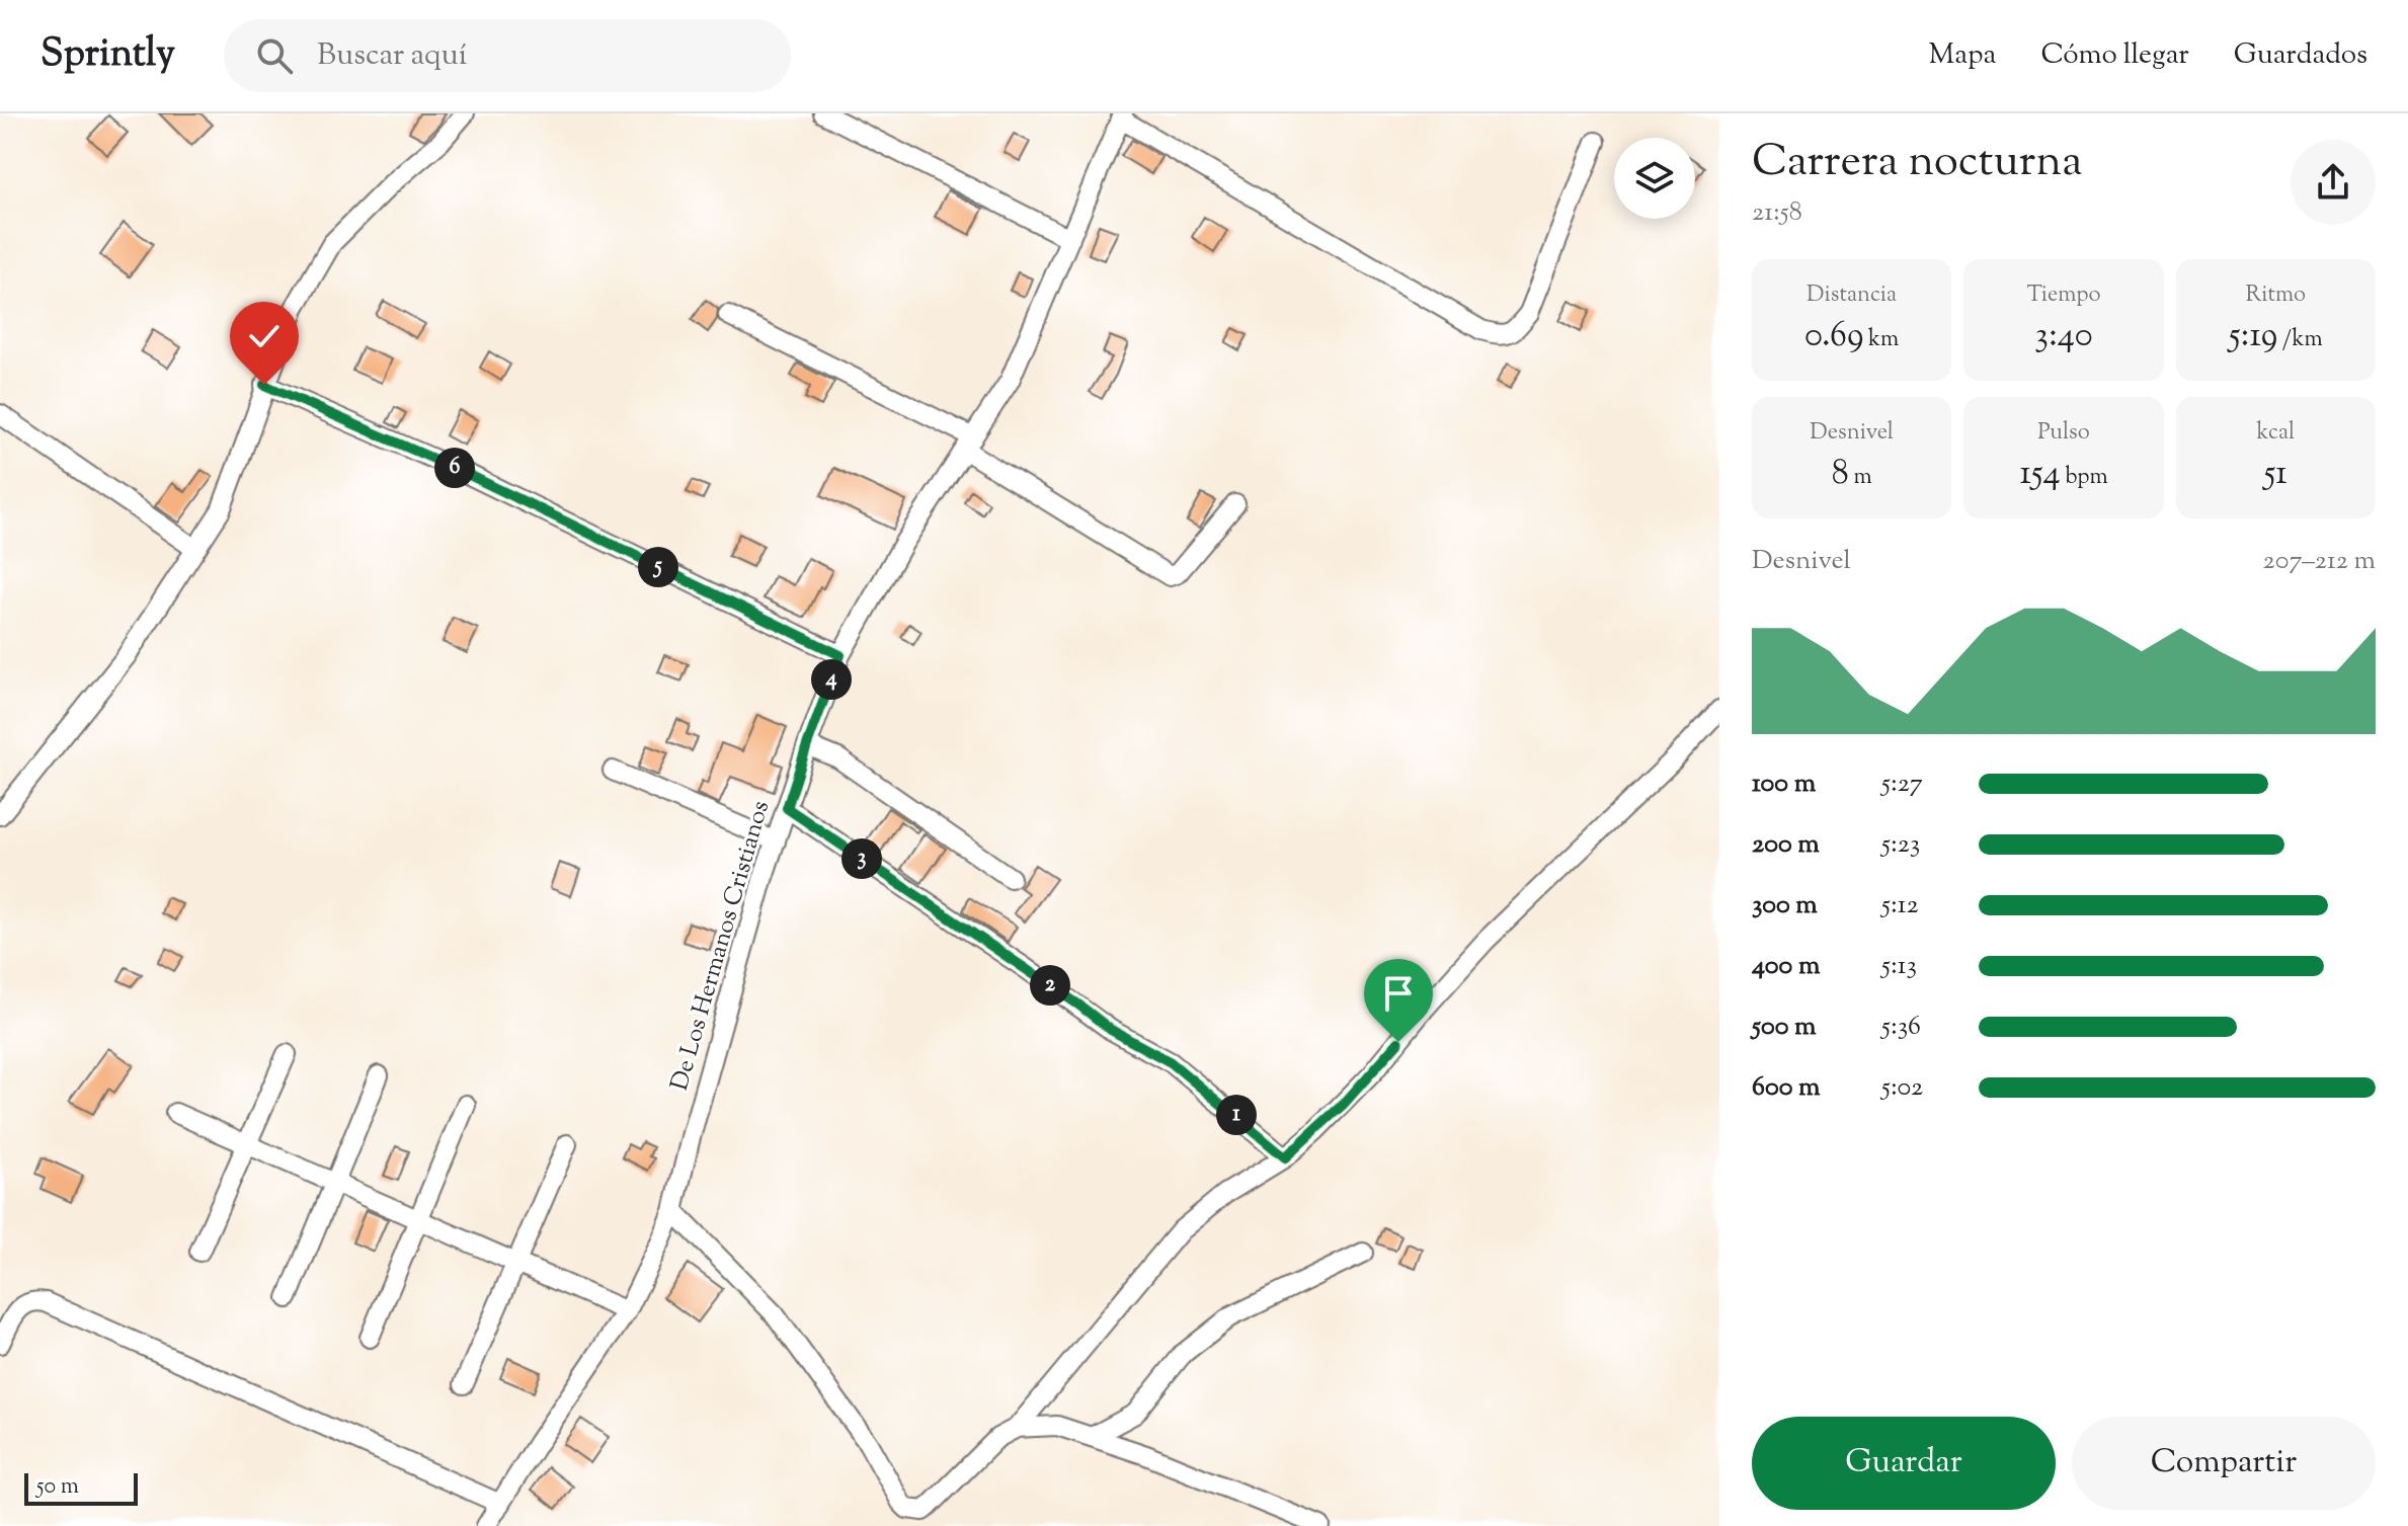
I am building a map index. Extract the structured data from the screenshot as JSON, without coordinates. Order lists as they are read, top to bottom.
{
  "streets": {
    "street": ["De Los Hermanos Cristianos"]
  },
  "scale_bar": "50 m",
  "page": {
    "header": "Sprintly",
    "search": "Buscar aquí",
    "nav": ["Mapa", "Cómo llegar", "Guardados"],
    "heading": ["Carrera nocturna", "21:58"],
    "stats": [
      ["Distancia", "0.69 km"],
      ["Tiempo", "3:40"],
      ["Ritmo", "5:19 /km"],
      ["Desnivel", "8 m"],
      ["Pulso", "154 bpm"],
      ["kcal", "51"]
    ],
    "pins": [
      "6",
      "5",
      "4",
      "3",
      "2",
      "1"
    ],
    "chart": ["Desnivel", "207–212 m"],
    "list": [
      {
        "name": "100 m",
        "note": "5:27"
      },
      {
        "name": "200 m",
        "note": "5:23"
      },
      {
        "name": "300 m",
        "note": "5:12"
      },
      {
        "name": "400 m",
        "note": "5:13"
      },
      {
        "name": "500 m",
        "note": "5:36"
      },
      {
        "name": "600 m",
        "note": "5:02"
      }
    ],
    "buttons": ["Guardar", "Compartir"],
    "scale": "50 m"
  }
}
